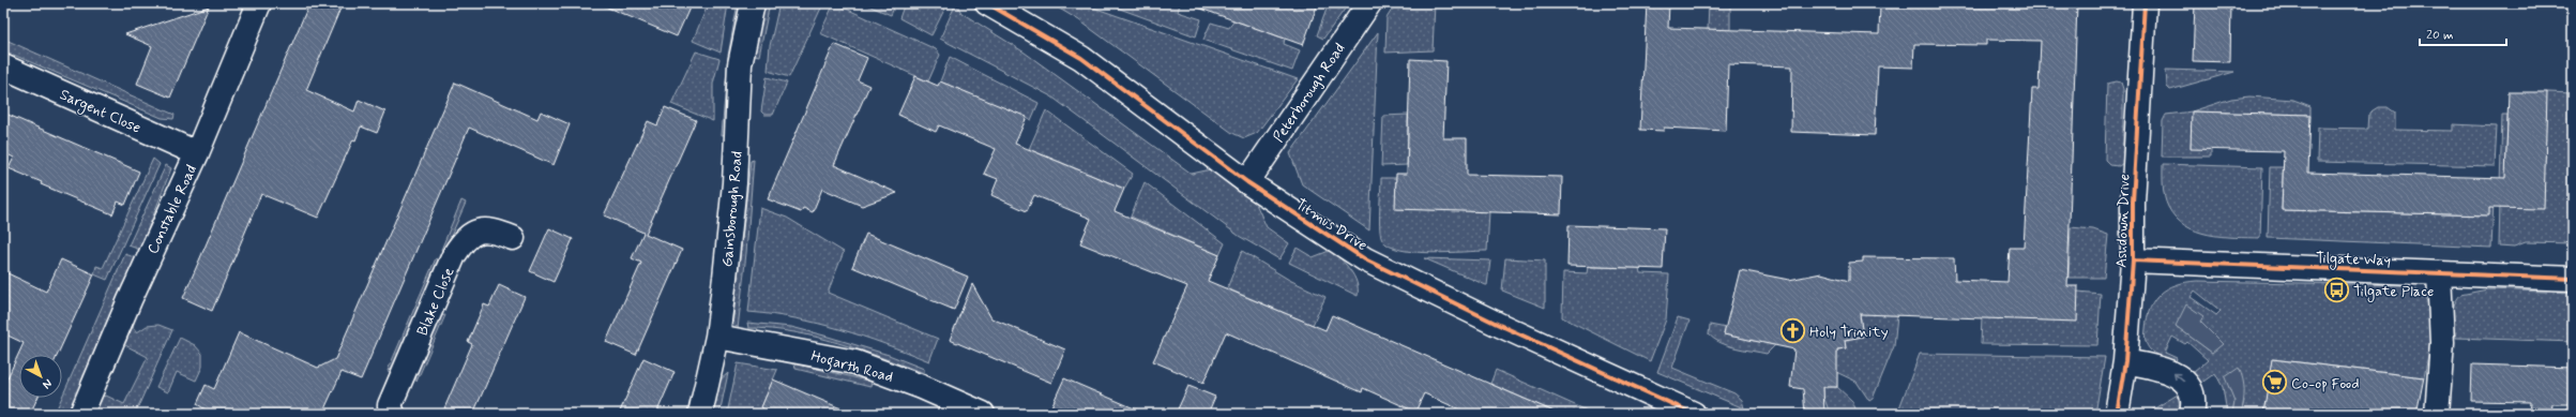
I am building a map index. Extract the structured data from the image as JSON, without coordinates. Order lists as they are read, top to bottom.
{
  "streets": {
    "street": [
      "Peterborough Road",
      "Sargent Close",
      "Constable Road",
      "Gainsborough Road",
      "Ashdown Drive",
      "Titmus Drive",
      "Tilgate Way",
      "Blake Close",
      "Hogarth Road"
    ]
  },
  "crossings": [
    ["Peterborough Road", "Titmus Drive"],
    ["Sargent Close", "Constable Road"],
    ["Gainsborough Road", "Hogarth Road"],
    ["Ashdown Drive", "Tilgate Way"]
  ],
  "places": {
    "bus stop": ["Tilgate Place"],
    "church": ["Holy Trinity"],
    "supermarket": ["Co-op Food"]
  },
  "scale_bar": "20 m",
  "north": "bottom right"
}
